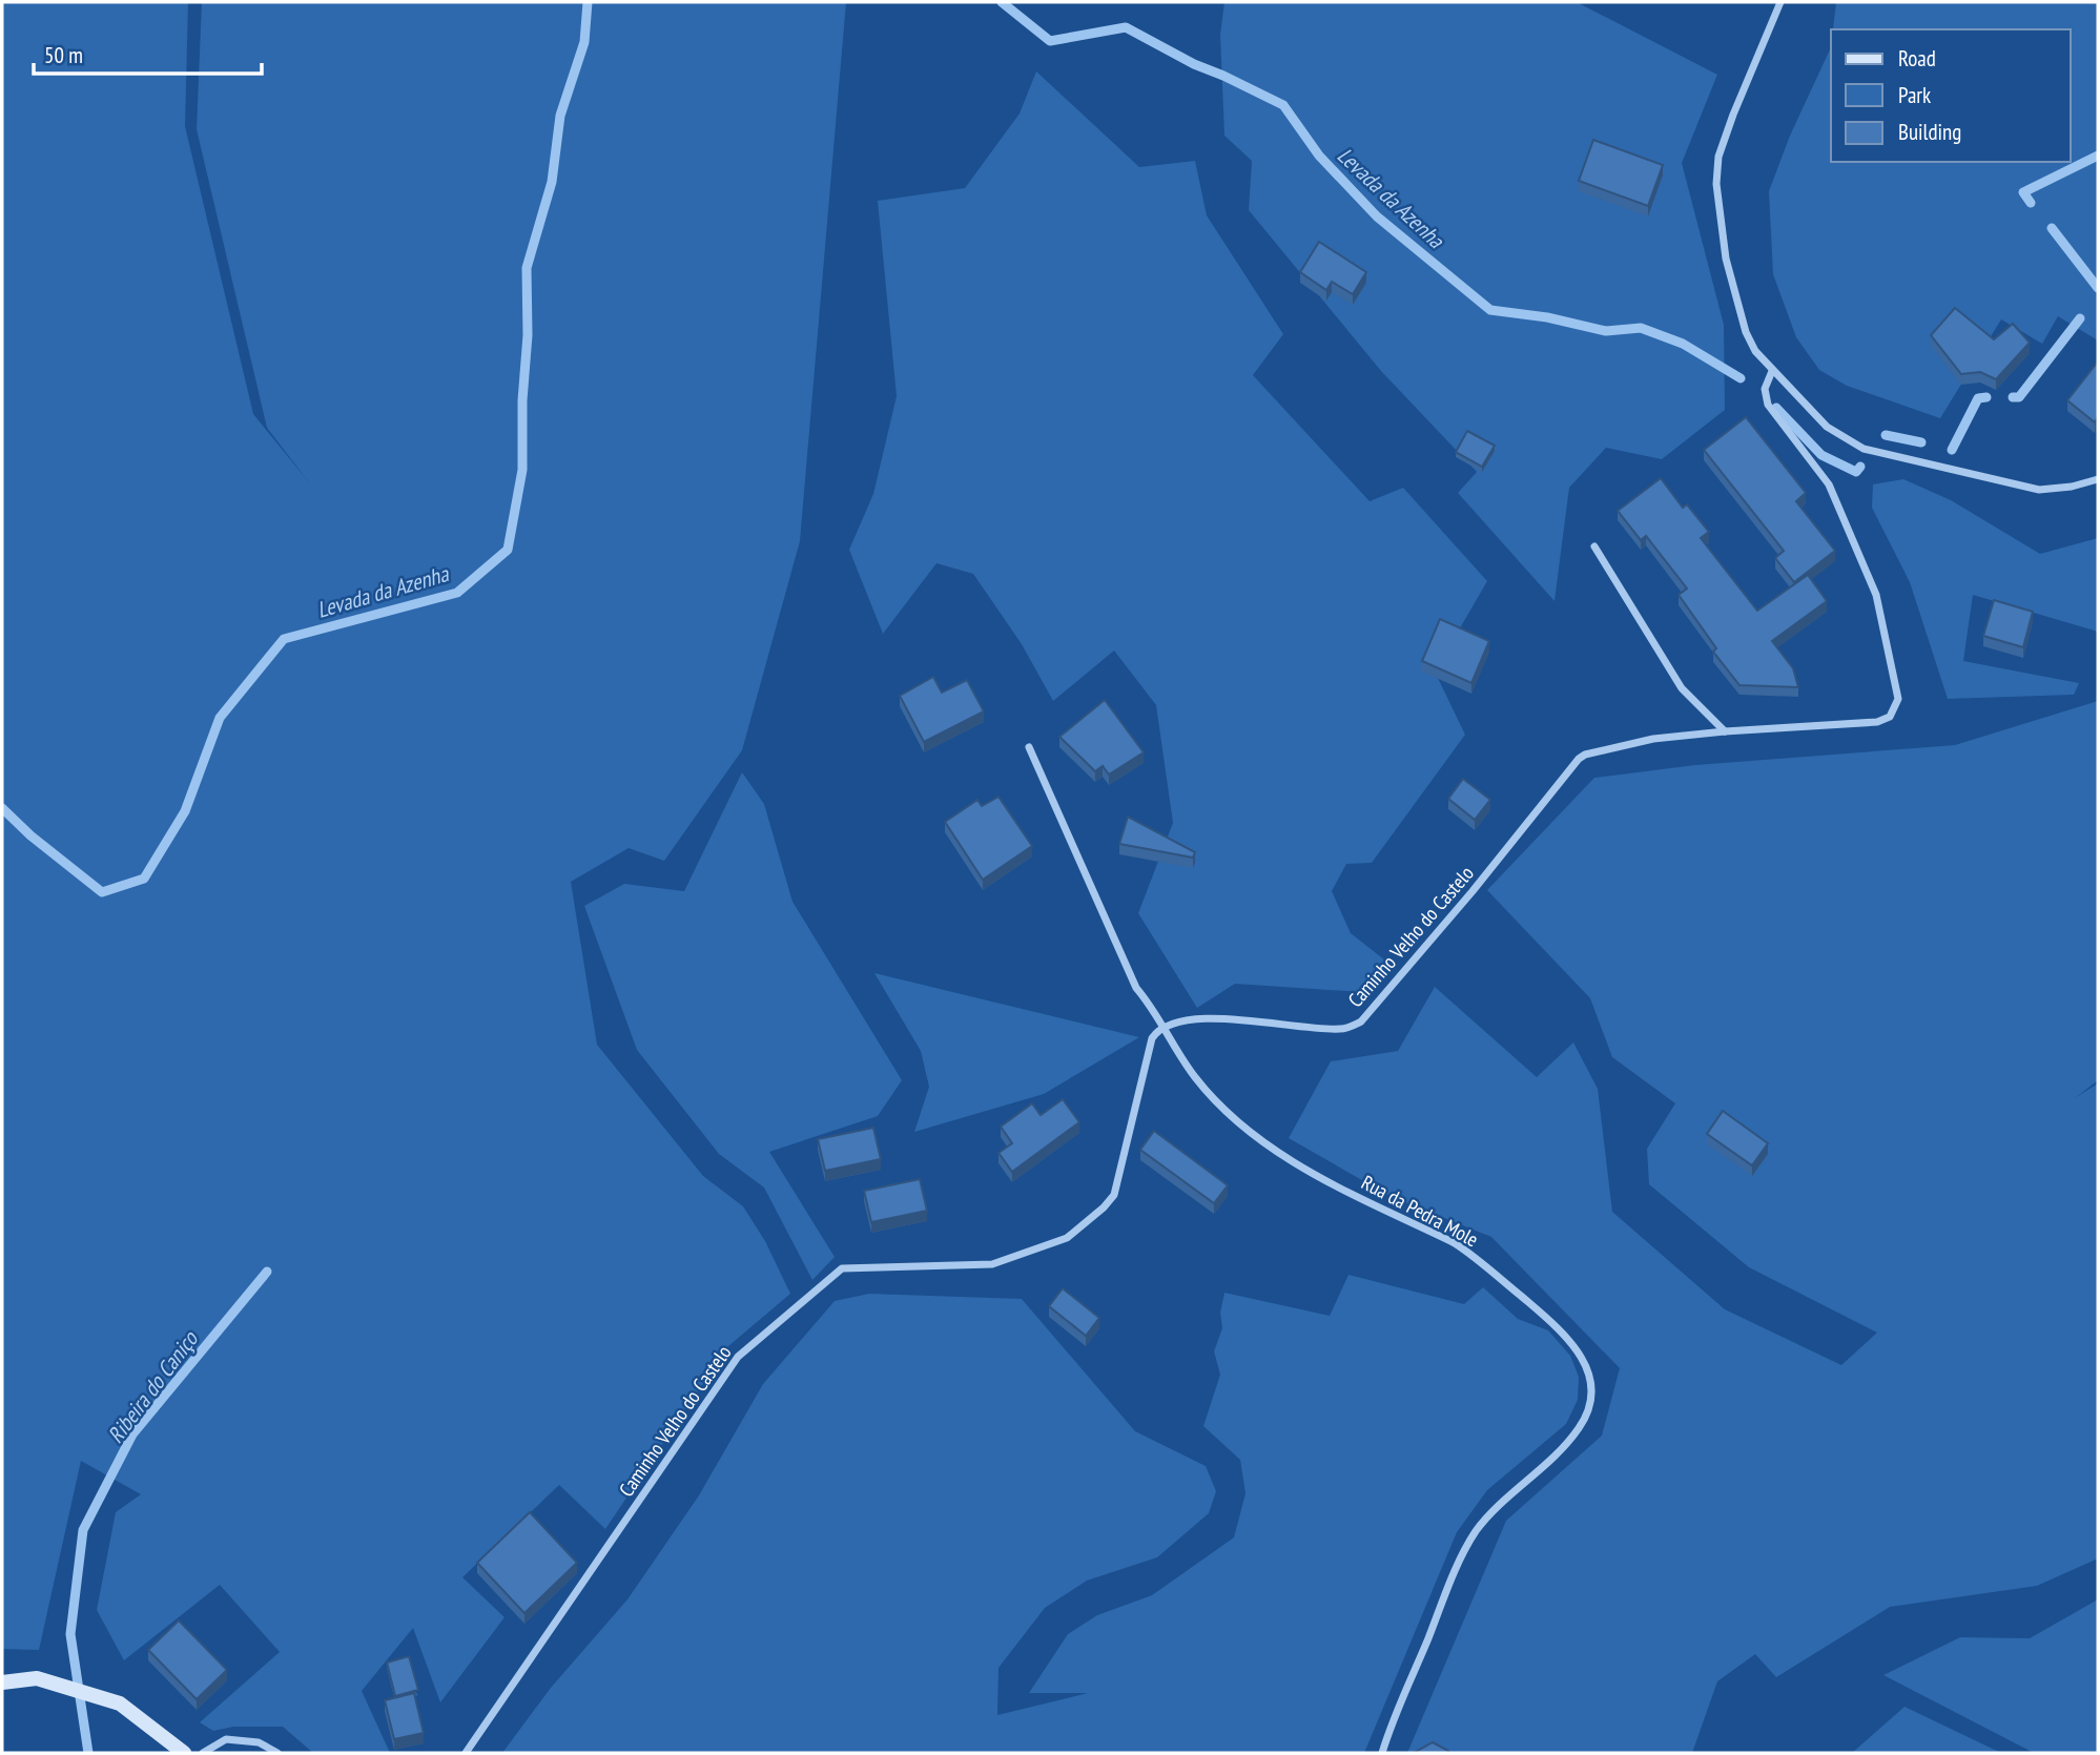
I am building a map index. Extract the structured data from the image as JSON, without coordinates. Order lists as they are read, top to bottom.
{
  "streets": {
    "street": ["Caminho Velho do Castelo", "Rua da Pedra Mole"]
  },
  "crossings": [
    ["Caminho Velho do Castelo", "Rua da Pedra Mole"]
  ],
  "water": ["Levada da Azenha", "Ribeira do Caniço"],
  "legend": ["Road", "Park", "Building"],
  "scale_bar": "50 m"
}
